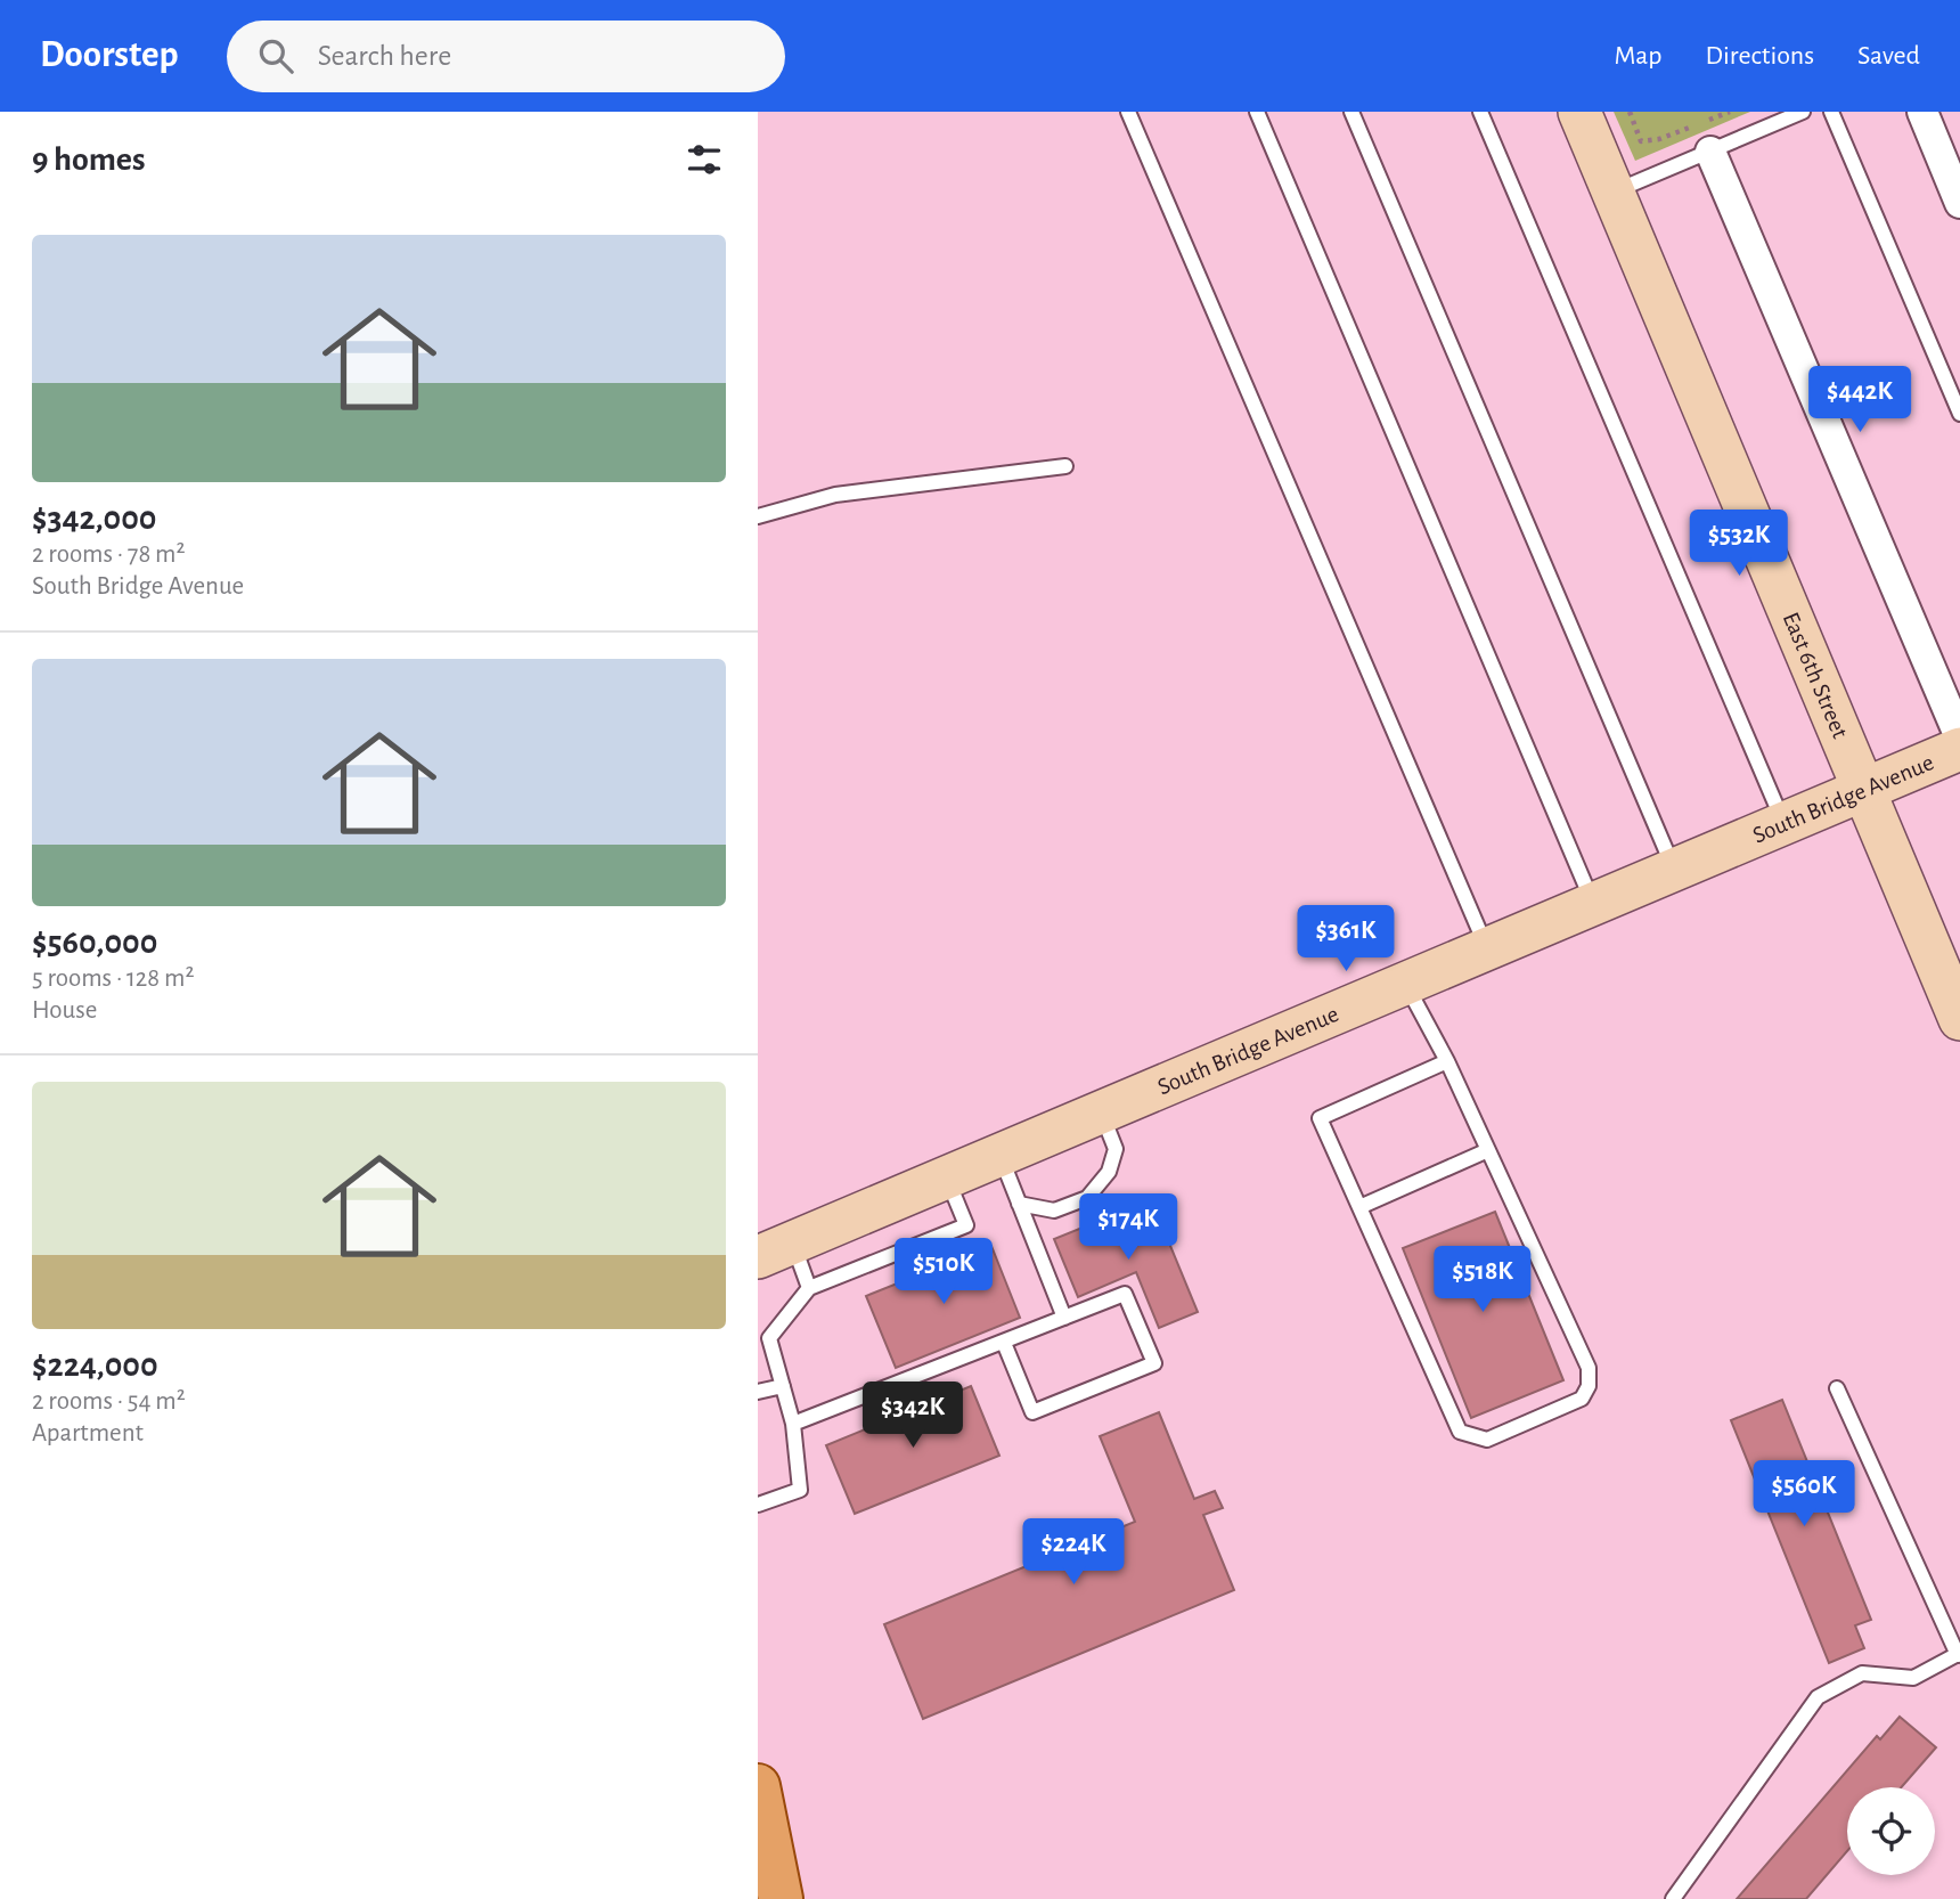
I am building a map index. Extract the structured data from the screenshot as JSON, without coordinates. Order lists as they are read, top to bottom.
{
  "streets": {
    "street": ["East 6th Street", "South Bridge Avenue"]
  },
  "crossings": [
    ["East 6th Street", "South Bridge Avenue"]
  ],
  "page": {
    "header": "Doorstep",
    "search": "Search here",
    "nav": ["Map", "Directions", "Saved"],
    "heading": "9 homes",
    "list": [
      {
        "name": "$342,000",
        "note": "2 rooms · 78 m² · South Bridge Avenue"
      },
      {
        "name": "$560,000",
        "note": "5 rooms · 128 m² · House"
      },
      {
        "name": "$224,000",
        "note": "2 rooms · 54 m² · Apartment"
      }
    ],
    "price": [
      "$442K",
      "$532K",
      "$361K",
      "$174K",
      "$510K",
      "$518K",
      "$342K",
      "$560K",
      "$224K"
    ]
  }
}
